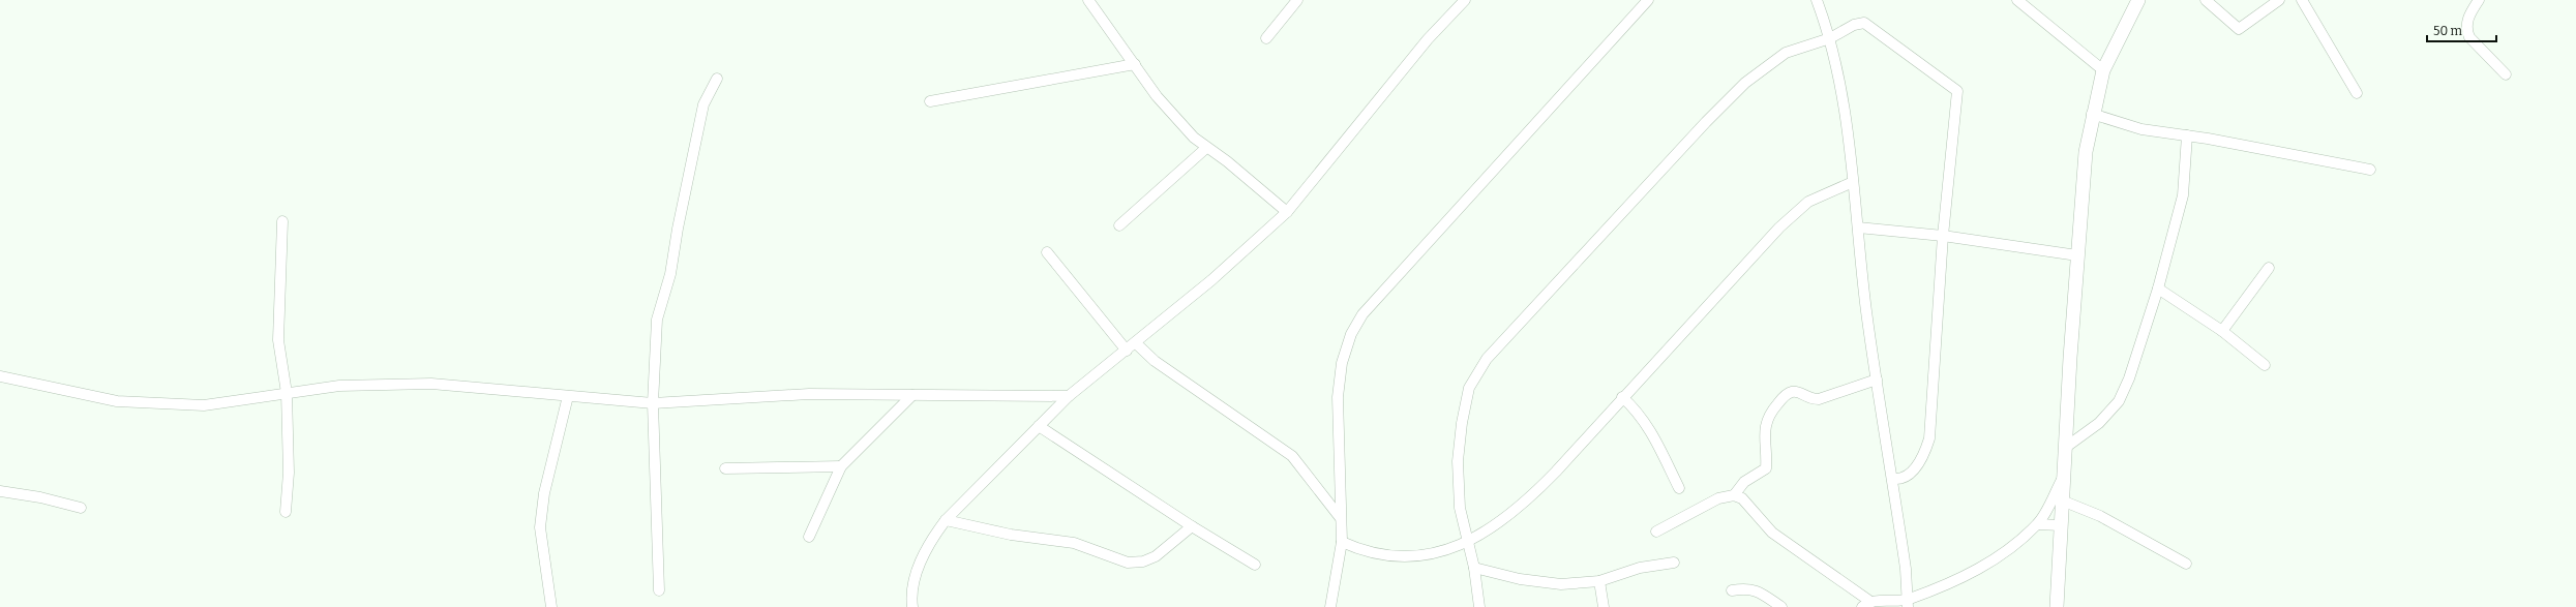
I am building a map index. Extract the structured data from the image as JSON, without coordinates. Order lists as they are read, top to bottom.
{
  "scale_bar": "50 m"
}
